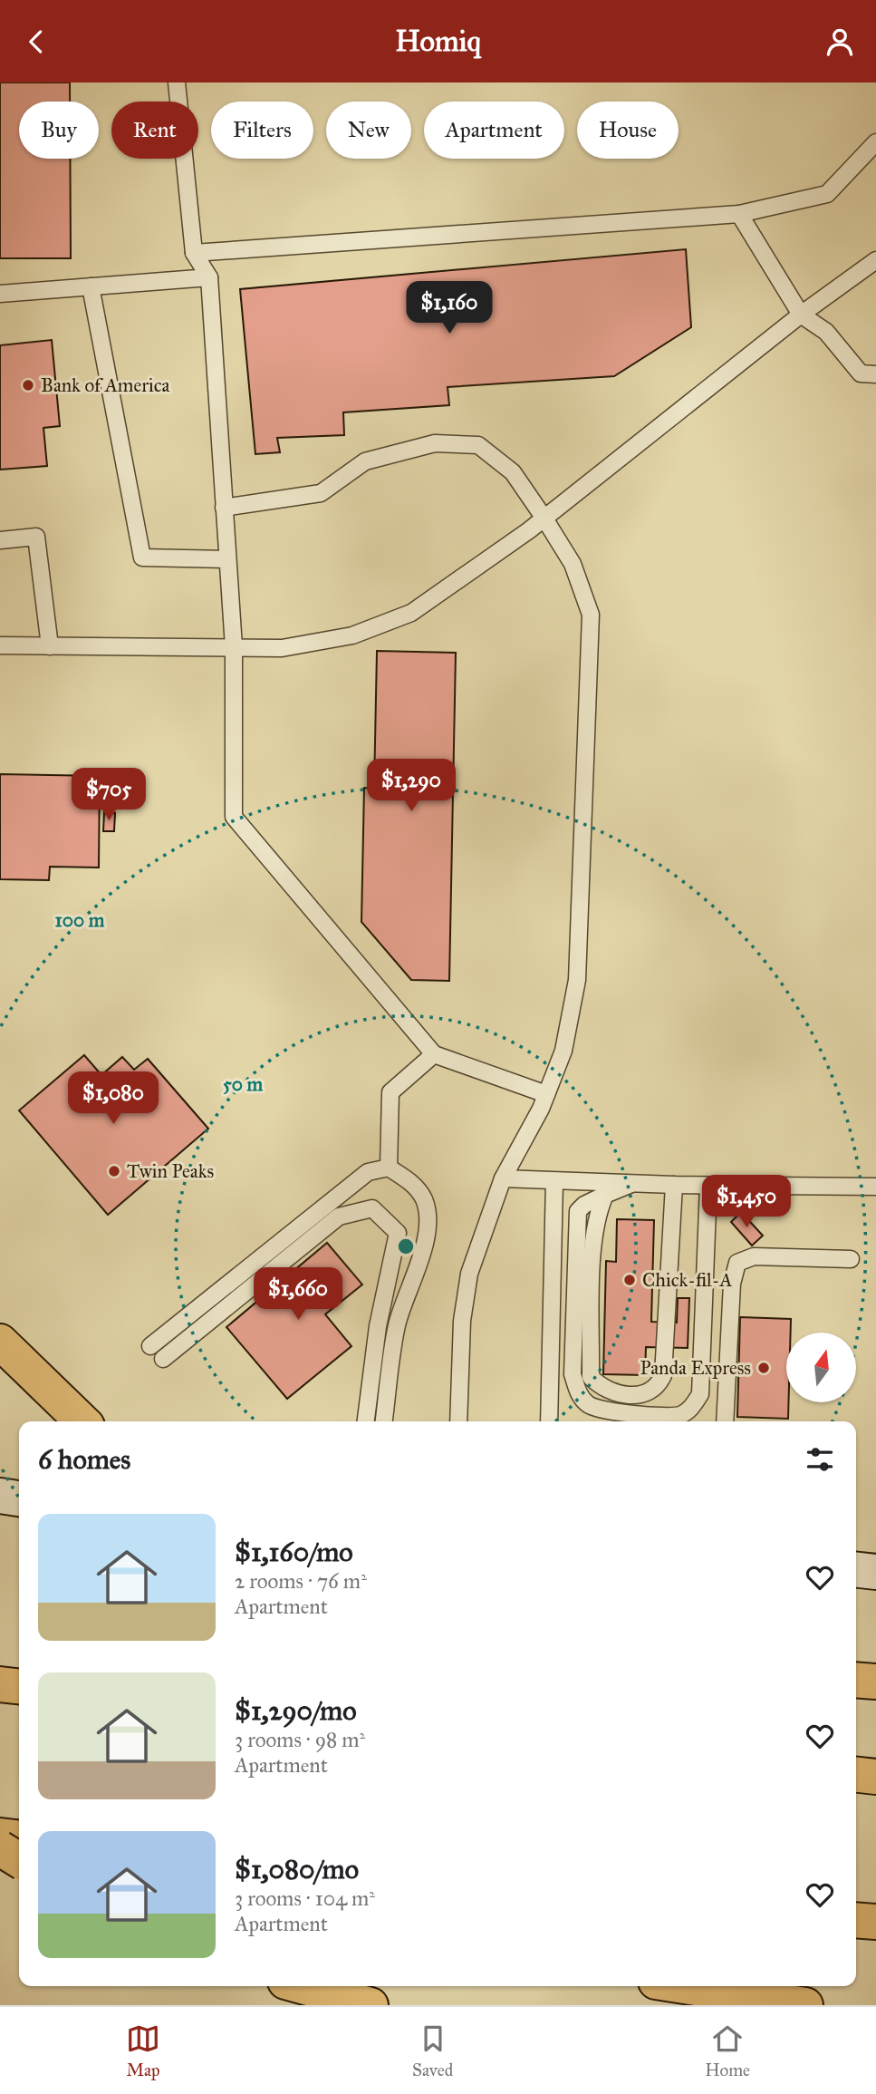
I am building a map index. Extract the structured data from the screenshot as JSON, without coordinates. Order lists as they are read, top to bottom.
{
  "places": [
    "Bank of America",
    "Twin Peaks",
    "Chick-fil-A",
    "Panda Express"
  ],
  "north": "top",
  "page": {
    "header": "Homiq",
    "chip": [
      "Buy",
      "Rent",
      "Filters",
      "New",
      "Apartment",
      "House"
    ],
    "price": [
      "$1,160",
      "$1,290",
      "$705",
      "$1,080",
      "$1,450",
      "$1,660"
    ],
    "heading": "6 homes",
    "list": [
      {
        "name": "$1,160/mo",
        "note": "2 rooms · 76 m² · Apartment"
      },
      {
        "name": "$1,290/mo",
        "note": "3 rooms · 98 m² · Apartment"
      },
      {
        "name": "$1,080/mo",
        "note": "3 rooms · 104 m² · Apartment"
      }
    ],
    "tabs": ["Map", "Saved", "Home"]
  },
  "rings": ["100 m", "50 m"]
}
